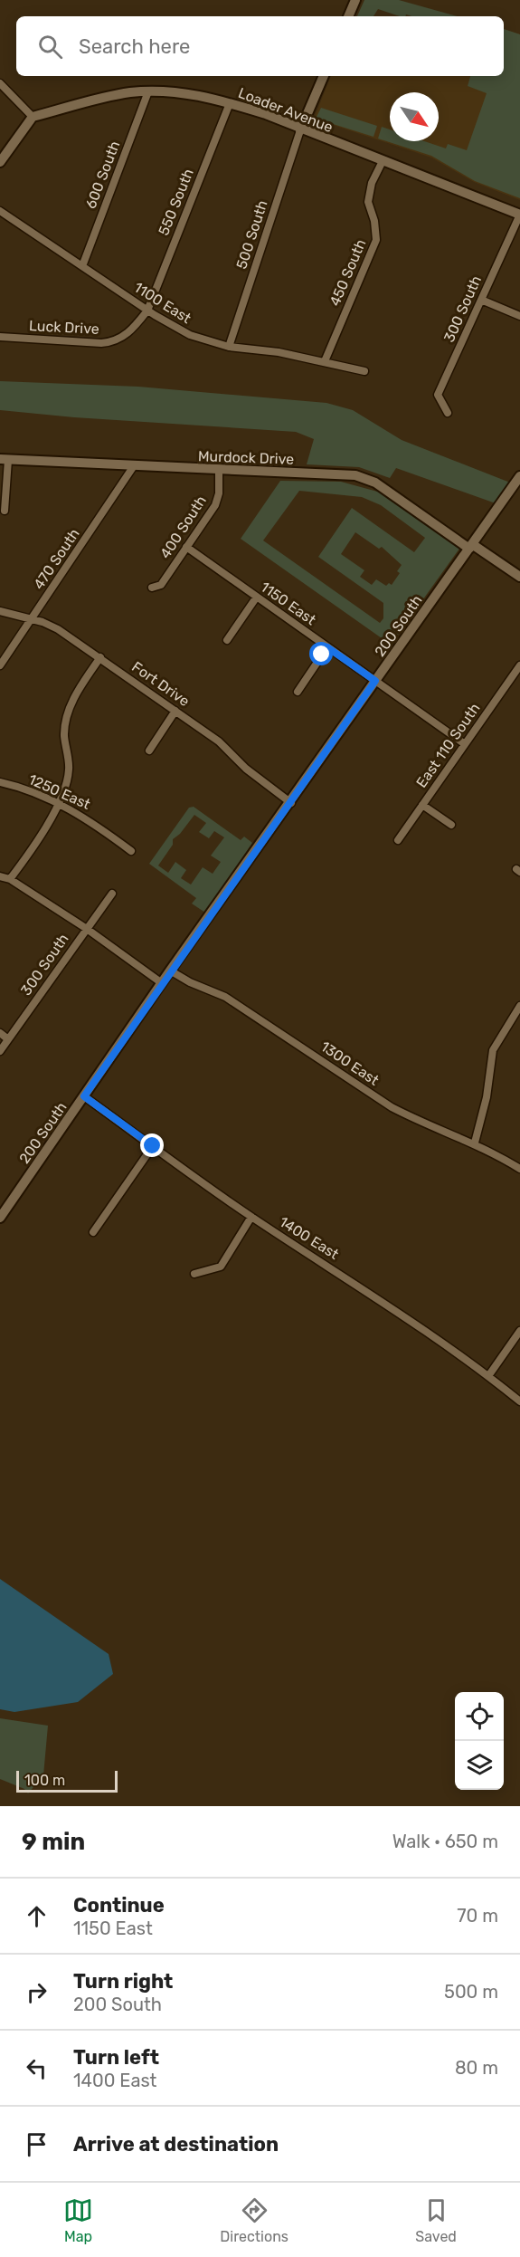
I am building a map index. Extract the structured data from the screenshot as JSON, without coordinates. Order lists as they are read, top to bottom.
{
  "streets": {
    "street": [
      "Loader Avenue",
      "600 South",
      "550 South",
      "500 South",
      "450 South",
      "1100 East",
      "300 South",
      "Luck Drive",
      "Murdock Drive",
      "400 South",
      "470 South",
      "1150 East",
      "200 South",
      "Fort Drive",
      "East 110 South",
      "1250 East",
      "1300 East",
      "1400 East"
    ]
  },
  "crossings": [
    ["Loader Avenue", "600 South"],
    ["Loader Avenue", "550 South"],
    ["Loader Avenue", "500 South"],
    ["Loader Avenue", "450 South"],
    ["Loader Avenue", "300 South"],
    ["600 South", "1100 East"],
    ["550 South", "1100 East"],
    ["550 South", "Luck Drive"],
    ["500 South", "1100 East"],
    ["450 South", "1100 East"],
    ["1100 East", "Luck Drive"],
    ["Murdock Drive", "400 South"],
    ["Murdock Drive", "470 South"],
    ["Murdock Drive", "200 South"],
    ["400 South", "1150 East"],
    ["470 South", "Fort Drive"],
    ["1150 East", "200 South"],
    ["1150 East", "East 110 South"],
    ["200 South", "Fort Drive"],
    ["200 South", "1300 East"],
    ["200 South", "1400 East"]
  ],
  "scale_bar": "100 m",
  "north": "bottom right",
  "page": {
    "search": "Search here",
    "scale": "100 m",
    "heading": ["9 min", "Walk · 650 m"],
    "list": [
      ["Continue", "1150 East", "70 m"],
      ["Turn right", "200 South", "500 m"],
      ["Turn left", "1400 East", "80 m"],
      "Arrive at destination"
    ],
    "nav": ["Map", "Directions", "Saved"]
  }
}
